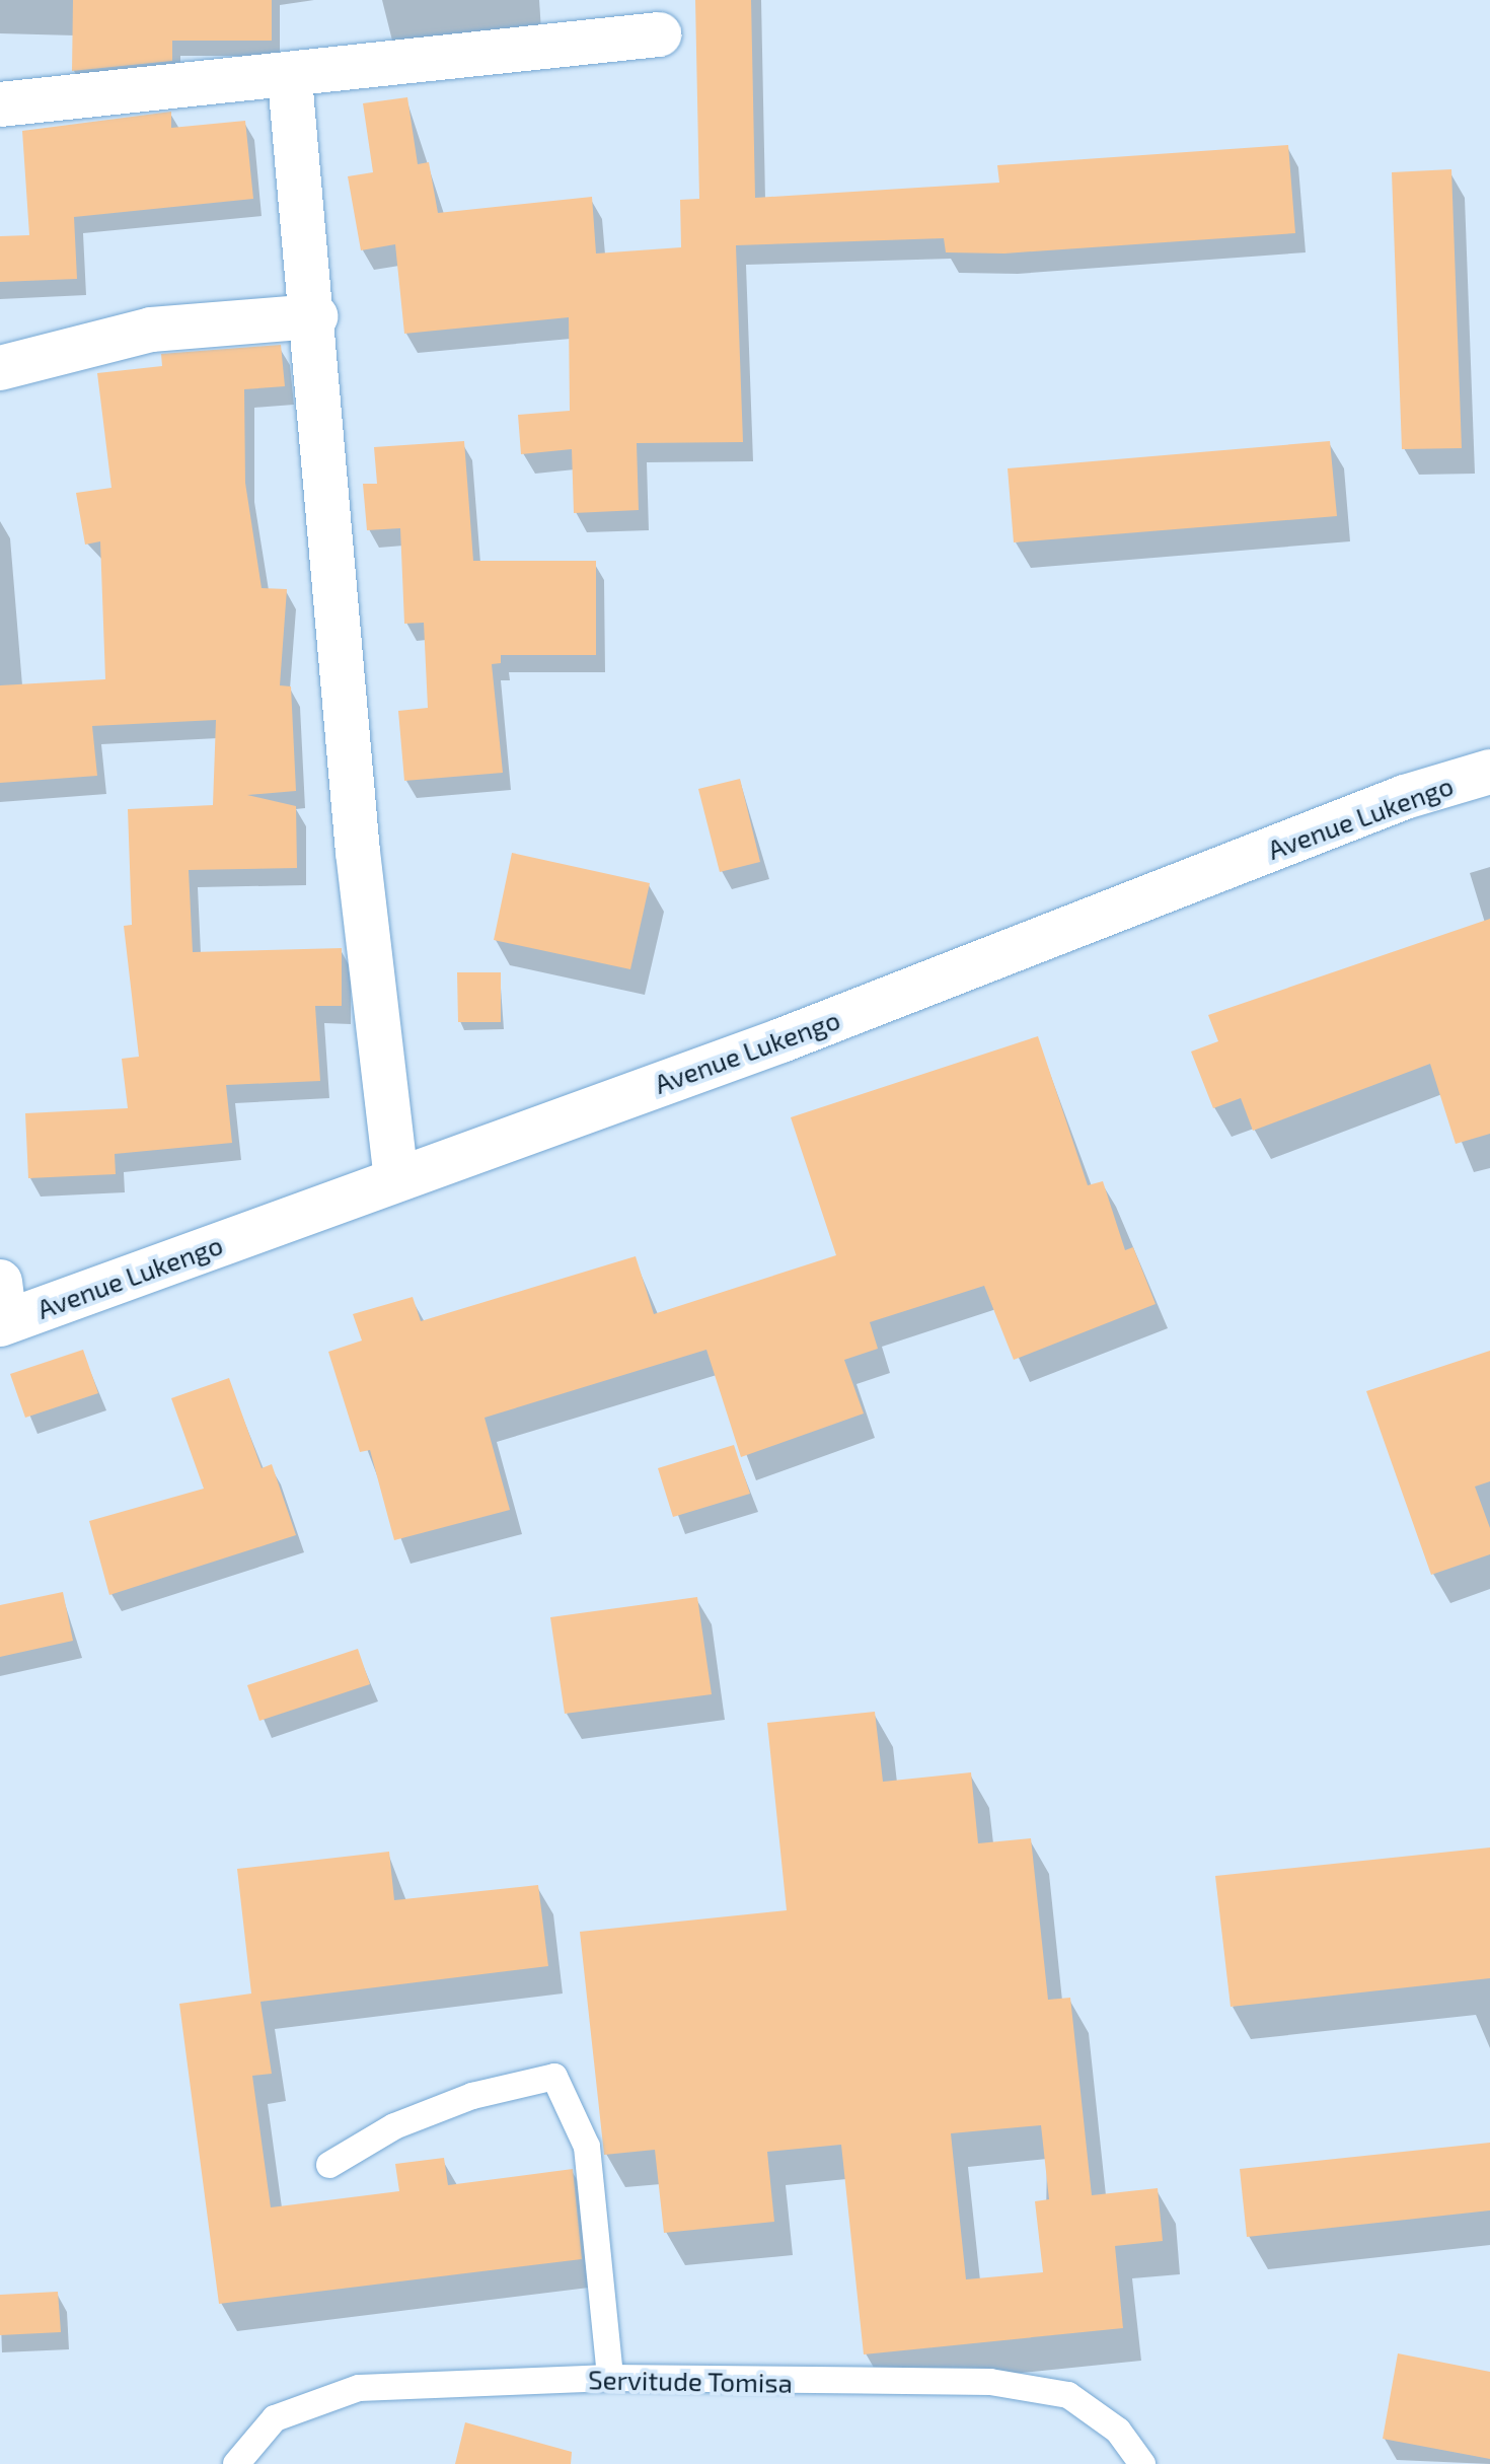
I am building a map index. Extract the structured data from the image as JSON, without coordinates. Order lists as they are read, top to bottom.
{
  "streets": {
    "street": ["Avenue Lukengo"],
    "lane": ["Servitude Tomisa"]
  }
}
